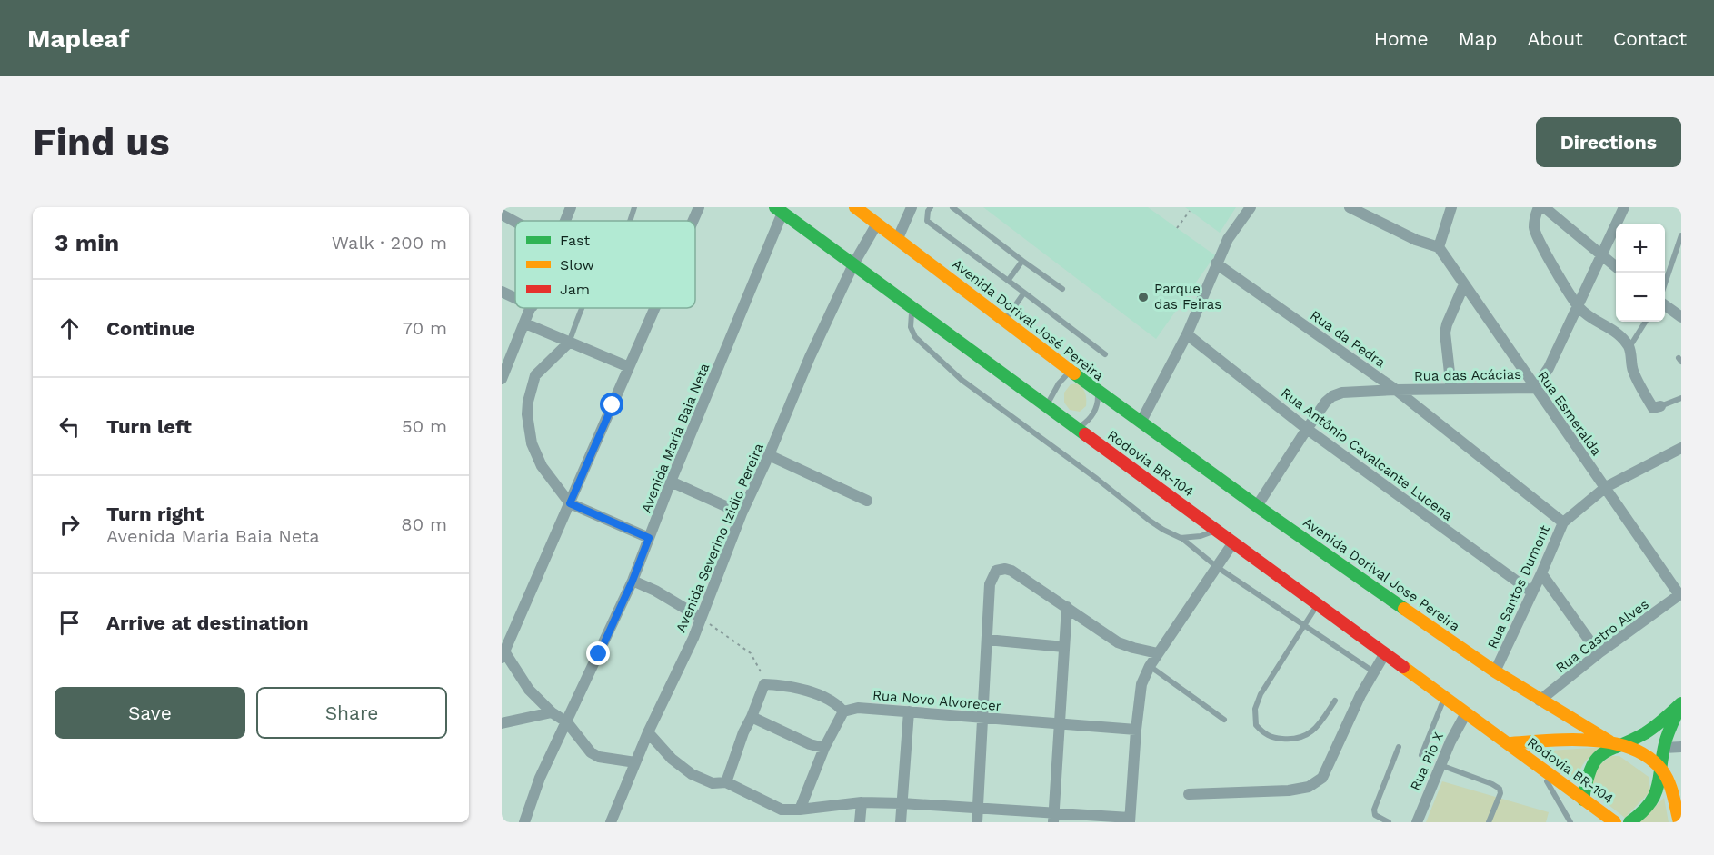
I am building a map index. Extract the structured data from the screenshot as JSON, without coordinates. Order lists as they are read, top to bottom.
{
  "streets": {
    "main road": ["Avenida Dorival José Pereira", "Rodovia BR-104", "Avenida Dorival Jose Pereira"],
    "street": [
      "Rua da Pedra",
      "Rua das Acácias",
      "Rua Esmeralda",
      "Avenida Maria Baia Neta",
      "Rua Antônio Cavalcante Lucena",
      "Avenida Severino Izidio Pereira",
      "Rua Santos Dumont",
      "Rua Castro Alves",
      "Rua Novo Alvorecer",
      "Rua Pio X"
    ]
  },
  "crossings": [
    ["Avenida Dorival José Pereira", "Avenida Severino Izidio Pereira"],
    ["Avenida Dorival José Pereira", "Avenida Dorival Jose Pereira"],
    ["Rua da Pedra", "Rua das Acácias"],
    ["Rua da Pedra", "Rua Santos Dumont"],
    ["Rua das Acácias", "Rua Esmeralda"],
    ["Rua das Acácias", "Rua Antônio Cavalcante Lucena"],
    ["Rua das Acácias", "Avenida Dorival Jose Pereira"],
    ["Rua Esmeralda", "Rua Santos Dumont"],
    ["Rua Esmeralda", "Rua Castro Alves"],
    ["Avenida Maria Baia Neta", "Rodovia BR-104"],
    ["Rua Antônio Cavalcante Lucena", "Rua Santos Dumont"],
    ["Rodovia BR-104", "Avenida Severino Izidio Pereira"],
    ["Rodovia BR-104", "Avenida Dorival Jose Pereira"],
    ["Rodovia BR-104", "Rua Pio X"],
    ["Avenida Dorival Jose Pereira", "Rua Santos Dumont"],
    ["Avenida Dorival Jose Pereira", "Rua Castro Alves"]
  ],
  "places": ["Parque das Feiras"],
  "legend": ["Fast", "Slow", "Jam"],
  "page": {
    "header": "Mapleaf",
    "nav": [
      "Home",
      "Map",
      "About",
      "Contact"
    ],
    "buttons": [
      "Directions",
      ["Save", "Share"]
    ],
    "title": "Find us",
    "heading": ["3 min", "Walk · 200 m"],
    "map_buttons": ["+", "−"],
    "list": [
      ["Continue", "70 m"],
      ["Turn left", "50 m"],
      ["Turn right", "Avenida Maria Baia Neta", "80 m"],
      "Arrive at destination"
    ]
  }
}
